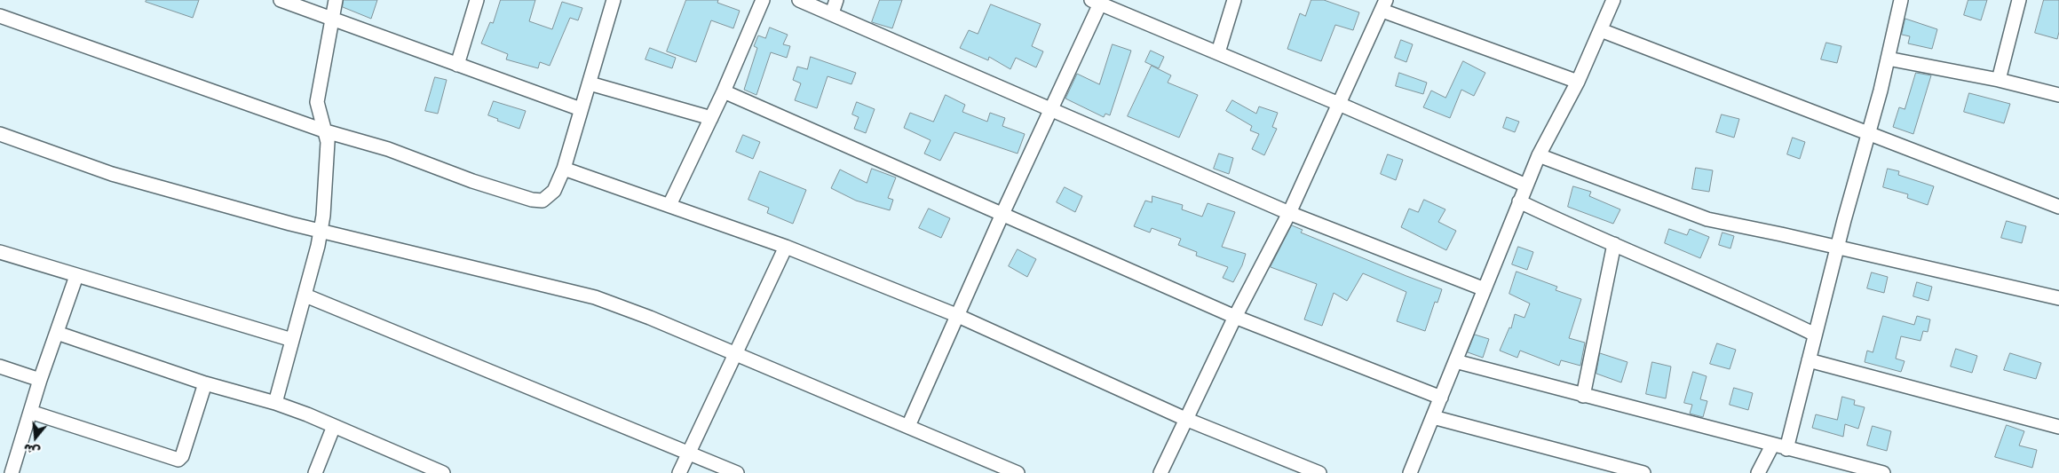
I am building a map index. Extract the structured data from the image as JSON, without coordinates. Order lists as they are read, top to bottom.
{
  "north": "bottom"
}
